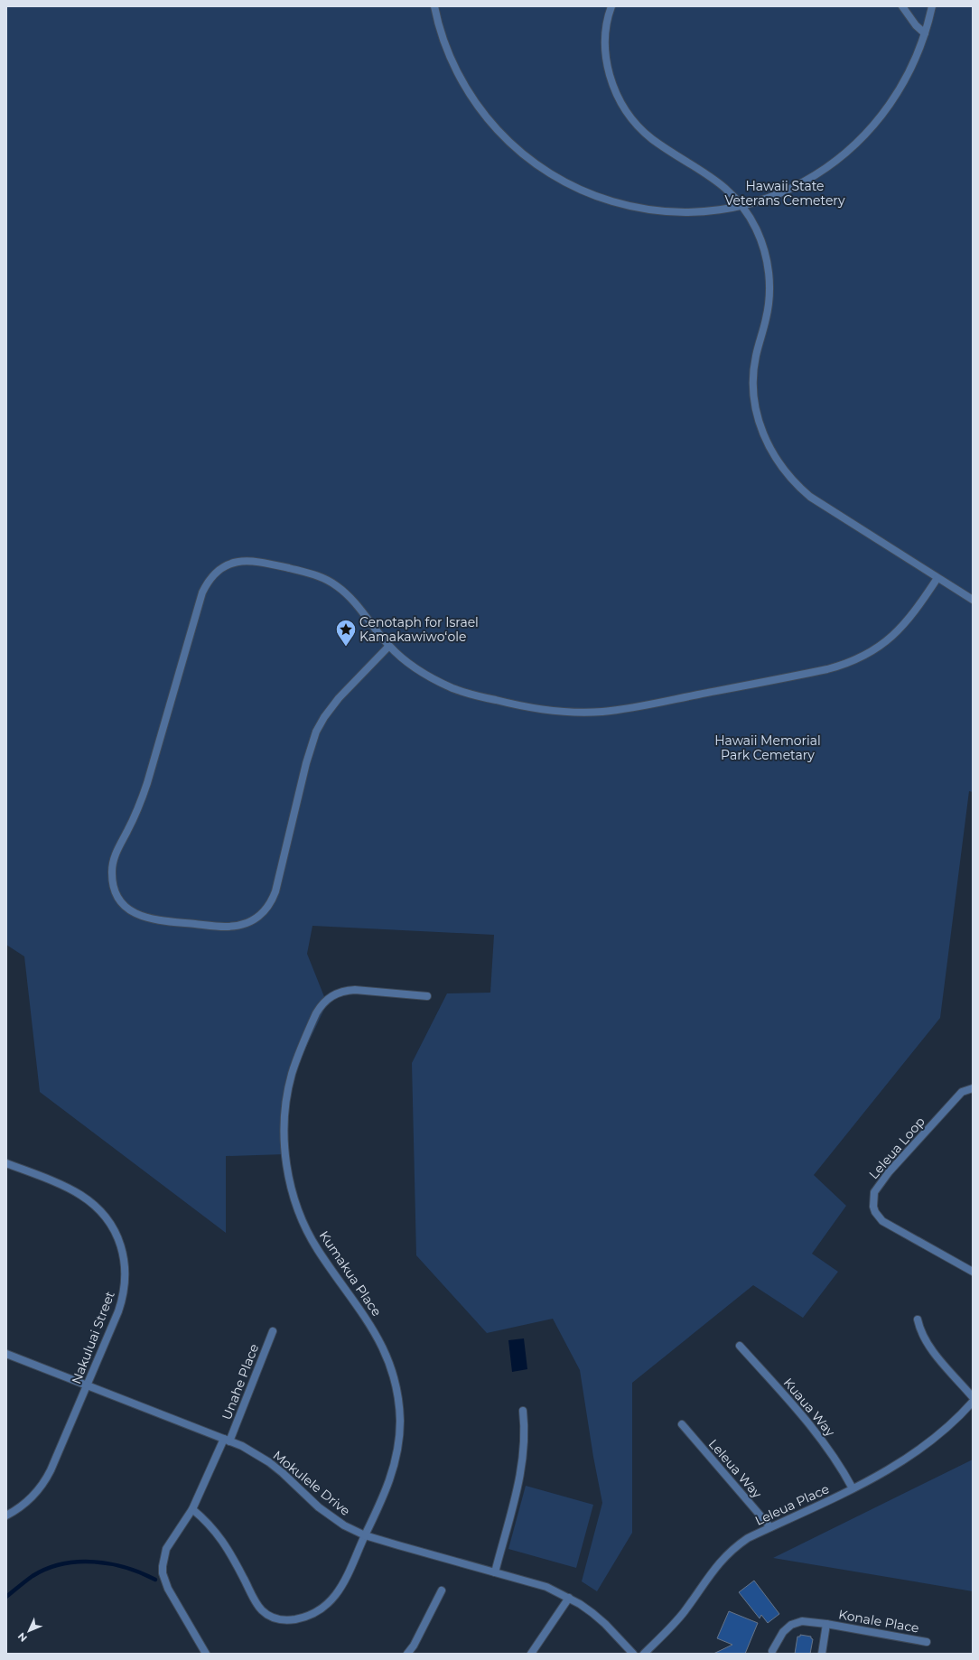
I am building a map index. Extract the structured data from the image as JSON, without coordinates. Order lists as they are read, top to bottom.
{
  "streets": {
    "street": [
      "Leleua Loop",
      "Kumakua Place",
      "Nakuluai Street",
      "Unahe Place",
      "Kuaua Way",
      "Leleua Way",
      "Mokulele Drive",
      "Leleua Place",
      "Konale Place"
    ]
  },
  "crossings": [
    ["Kumakua Place", "Unahe Place"],
    ["Kumakua Place", "Mokulele Drive"],
    ["Nakuluai Street", "Mokulele Drive"],
    ["Unahe Place", "Mokulele Drive"],
    ["Kuaua Way", "Leleua Place"],
    ["Leleua Way", "Leleua Place"]
  ],
  "parks": ["Hawaii State Veterans Cemetery", "Hawaii Memorial Park Cemetary"],
  "places": {
    "place": ["Cenotaph for Israel Kamakawiwoʻole"]
  },
  "north": "bottom left"
}
